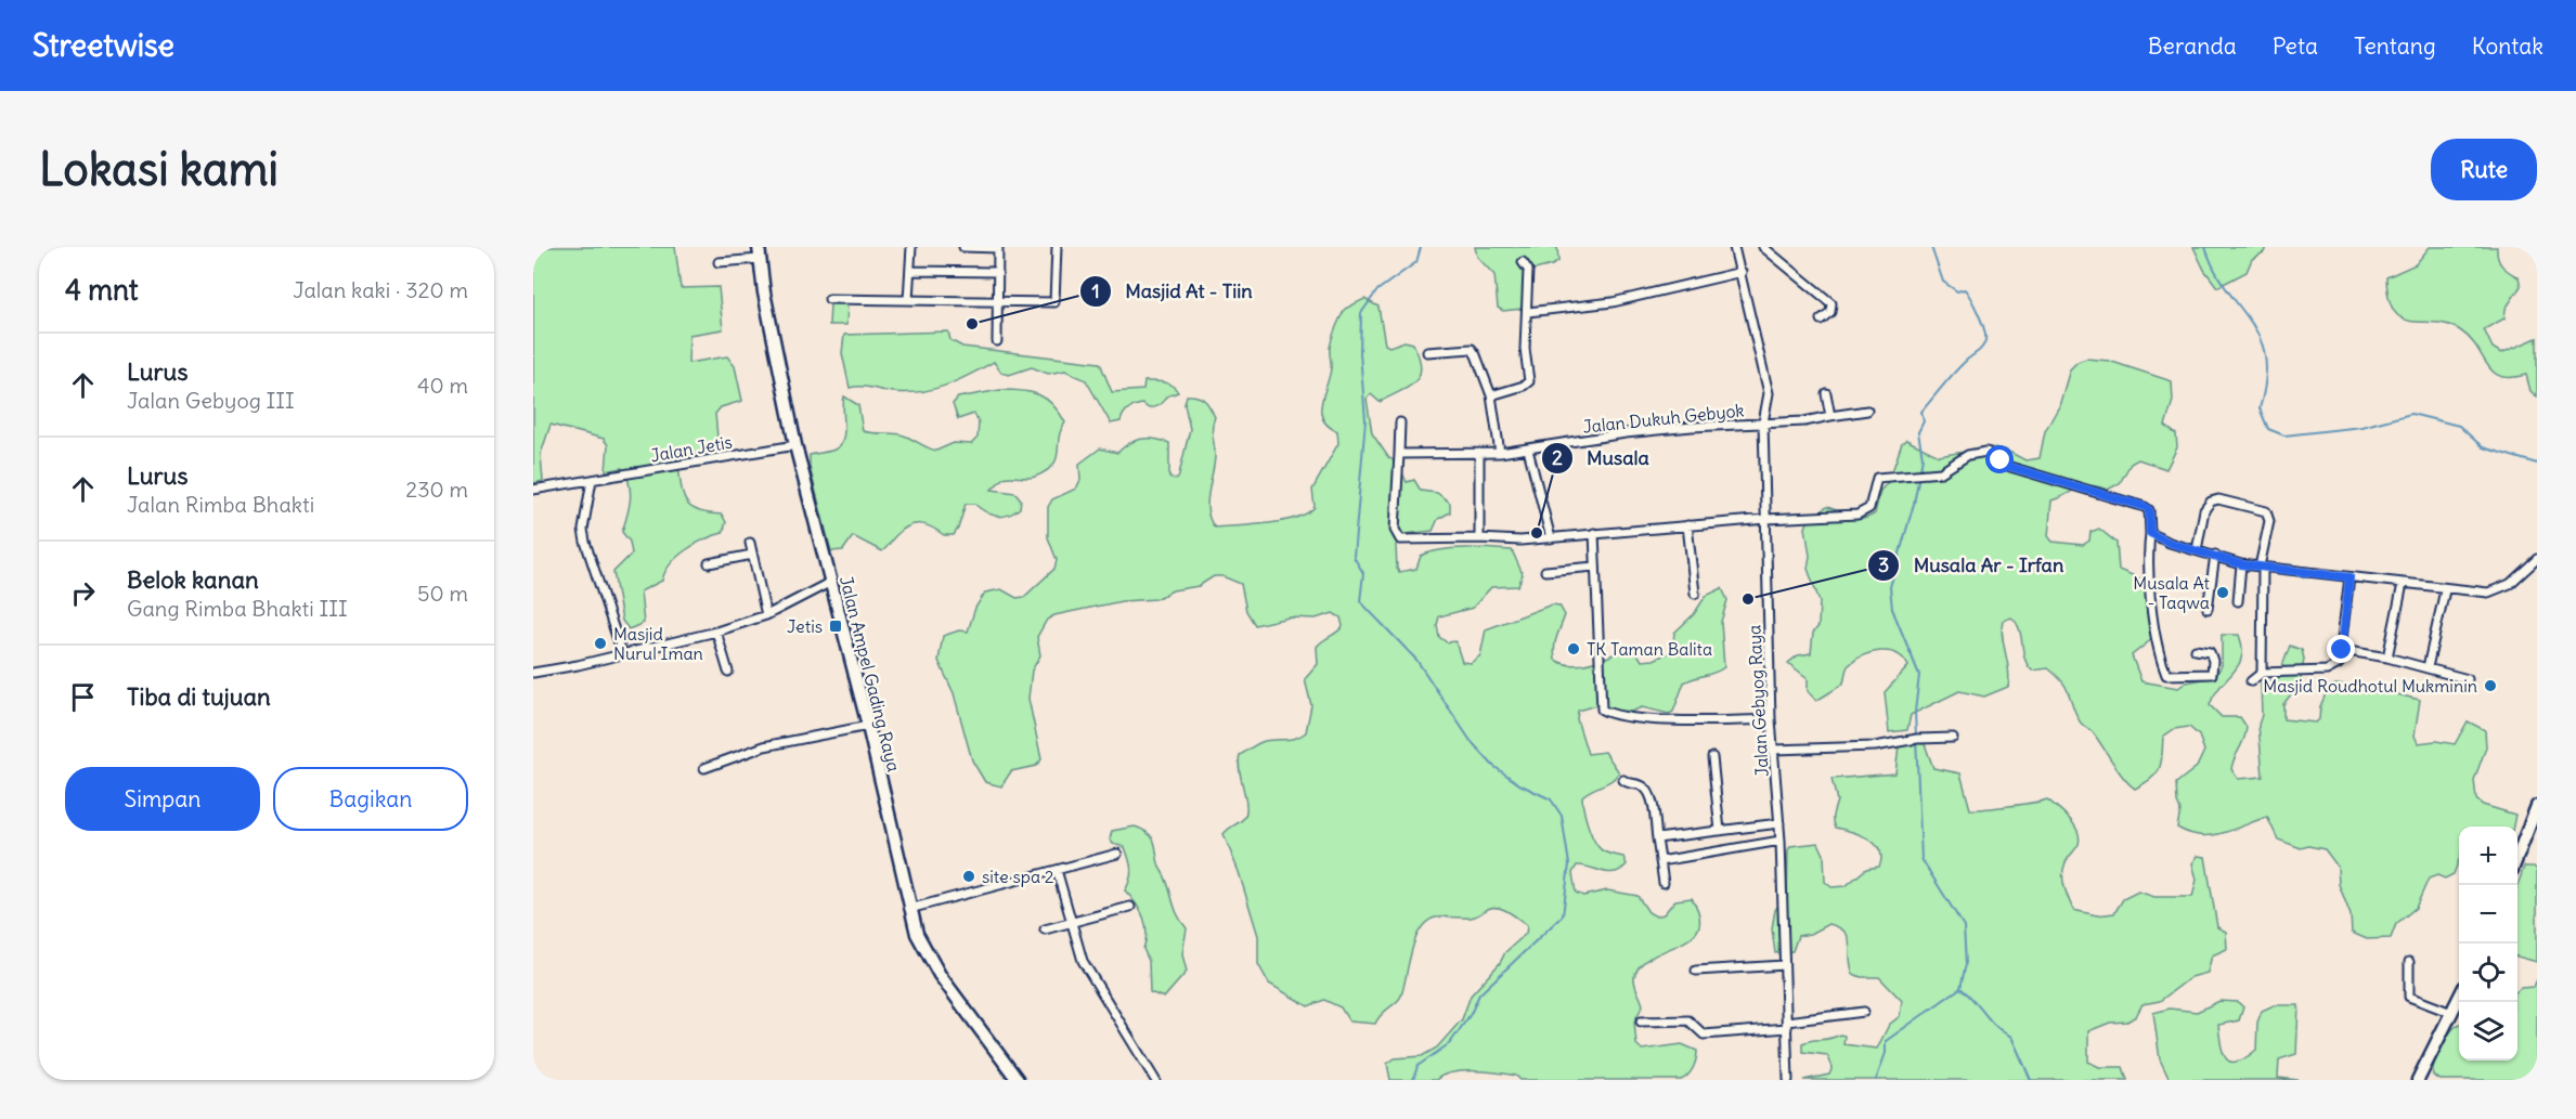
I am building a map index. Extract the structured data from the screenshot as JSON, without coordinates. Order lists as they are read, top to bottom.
{
  "streets": {
    "main road": ["Jalan Ampel Gading Raya"],
    "street": ["Jalan Dukuh Gebyok", "Jalan Jetis", "Jalan Gebyog Raya"]
  },
  "crossings": [
    ["Jalan Dukuh Gebyok", "Jalan Gebyog Raya"],
    ["Jalan Jetis", "Jalan Ampel Gading Raya"]
  ],
  "places": {
    "other": [
      "Masjid At - Tiin",
      "Musala",
      "Musala At - Taqwa",
      "Musala Ar - Irfan",
      "Masjid Nurul Iman",
      "TK Taman Balita",
      "Masjid Roudhotul Mukminin",
      "site spa 2"
    ],
    "transit": ["Jetis"]
  },
  "page": {
    "header": "Streetwise",
    "nav": [
      "Beranda",
      "Peta",
      "Tentang",
      "Kontak"
    ],
    "buttons": [
      "Rute",
      ["Simpan", "Bagikan"]
    ],
    "title": "Lokasi kami",
    "heading": ["4 mnt", "Jalan kaki · 320 m"],
    "list": [
      ["Lurus", "Jalan Gebyog III", "40 m"],
      ["Lurus", "Jalan Rimba Bhakti", "230 m"],
      ["Belok kanan", "Gang Rimba Bhakti III", "50 m"],
      "Tiba di tujuan"
    ],
    "map_buttons": ["+", "−"]
  }
}
